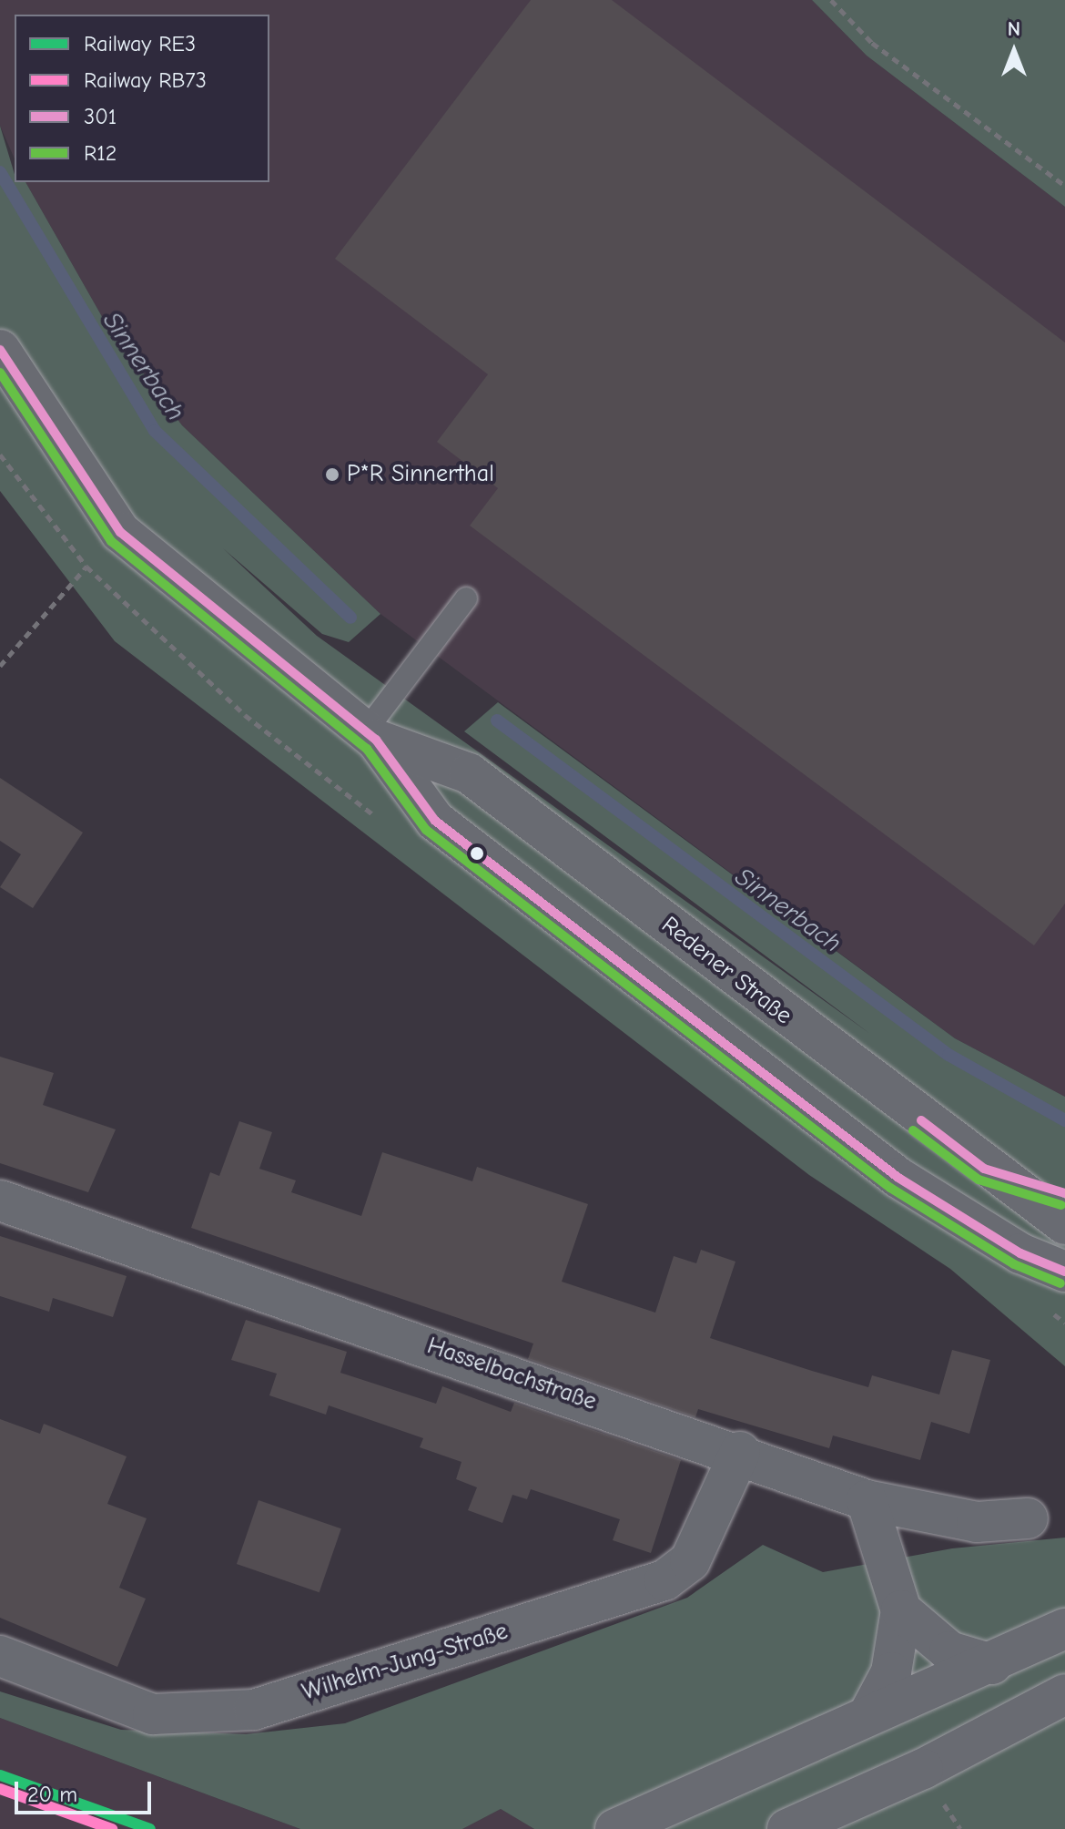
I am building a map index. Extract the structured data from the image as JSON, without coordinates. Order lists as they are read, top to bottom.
{
  "streets": {
    "main road": ["Redener Straße", "Hasselbachstraße", "Wilhelm-Jung-Straße"]
  },
  "crossings": [
    ["Hasselbachstraße", "Wilhelm-Jung-Straße"]
  ],
  "water": ["Sinnerbach"],
  "places": ["P*R Sinnerthal"],
  "lines": [
    "transit line 301",
    "transit line R12",
    "rail line RE3",
    "rail line RB73"
  ],
  "legend": [
    "Railway RE3",
    "Railway RB73",
    "301",
    "R12"
  ],
  "scale_bar": "20 m",
  "north": "top"
}
